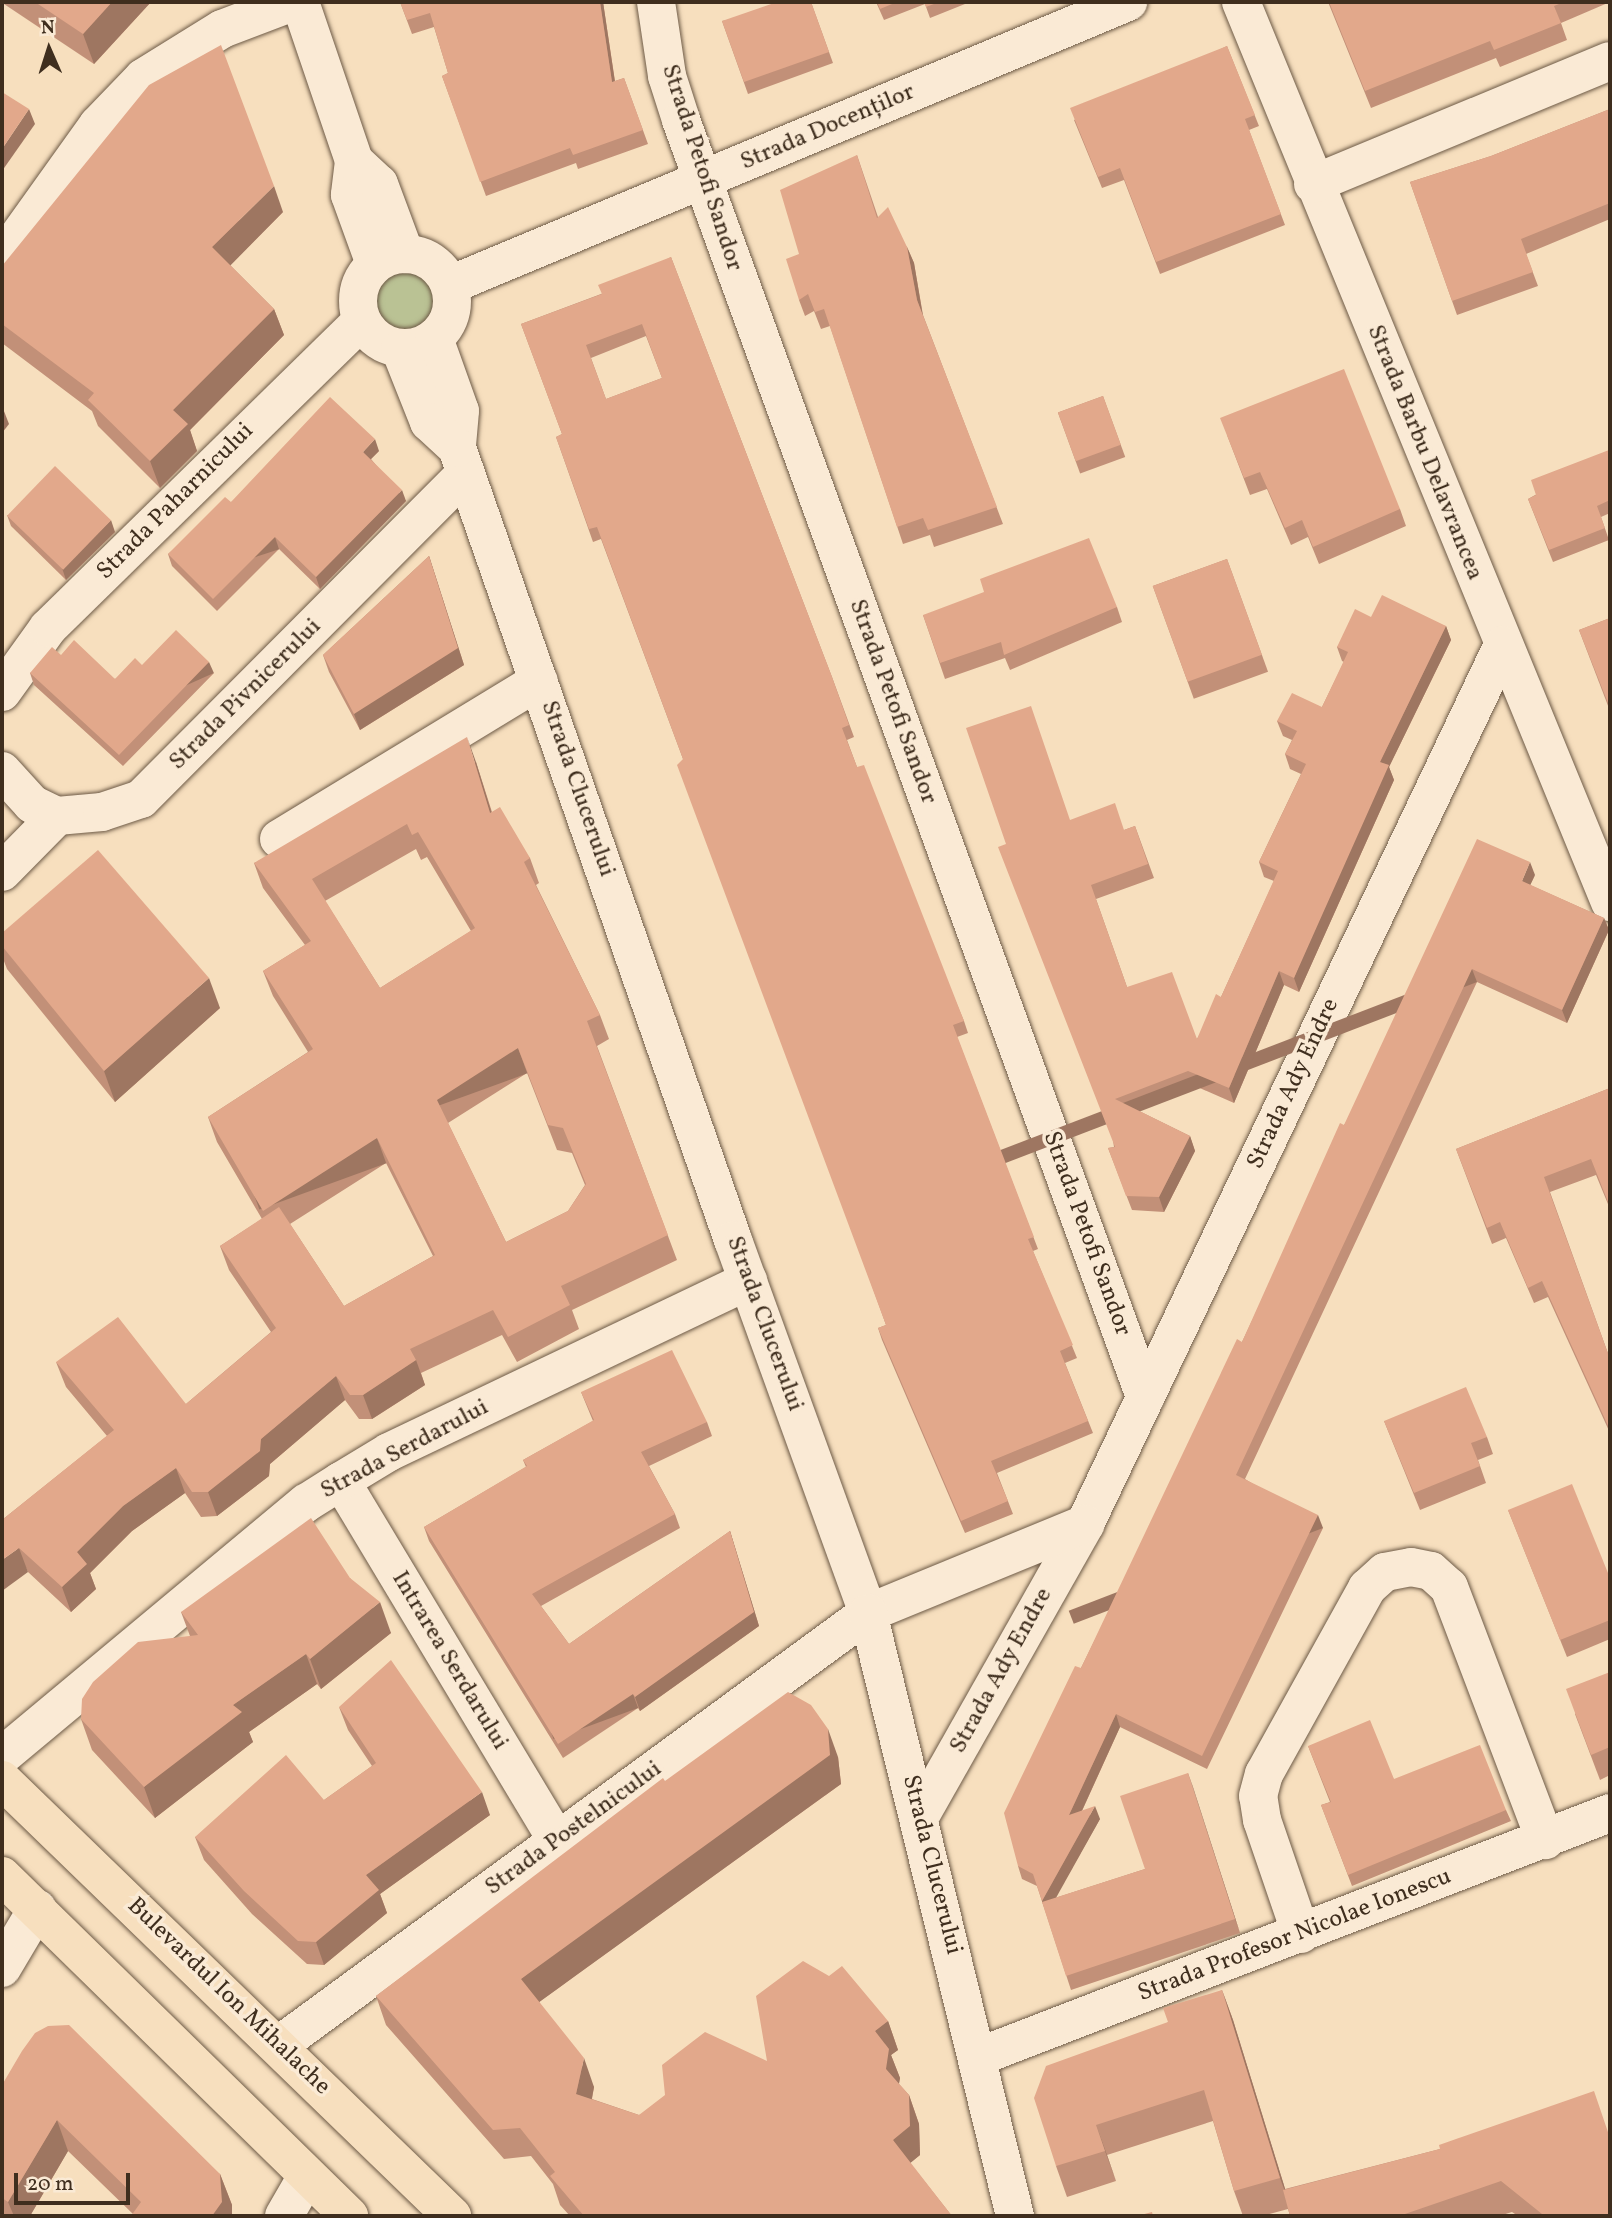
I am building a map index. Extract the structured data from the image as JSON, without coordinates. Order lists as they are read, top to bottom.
{
  "streets": {
    "main road": ["Bulevardul Ion Mihalache"],
    "street": [
      "Strada Docenților",
      "Strada Petofi Sandor",
      "Strada Barbu Delavrancea",
      "Strada Paharnicului",
      "Strada Pivnicerului",
      "Strada Clucerului",
      "Strada Ady Endre",
      "Strada Serdarului",
      "Intrarea Serdarului",
      "Strada Postelnicului",
      "Strada Profesor Nicolae Ionescu"
    ]
  },
  "crossings": [
    ["Strada Docenților", "Strada Petofi Sandor"],
    ["Strada Docenților", "Strada Paharnicului"],
    ["Strada Docenților", "Strada Clucerului"],
    ["Strada Petofi Sandor", "Strada Ady Endre"],
    ["Strada Barbu Delavrancea", "Strada Ady Endre"],
    ["Strada Paharnicului", "Strada Clucerului"],
    ["Strada Pivnicerului", "Strada Clucerului"],
    ["Strada Clucerului", "Strada Ady Endre"],
    ["Strada Clucerului", "Strada Serdarului"],
    ["Strada Clucerului", "Strada Postelnicului"],
    ["Strada Clucerului", "Strada Profesor Nicolae Ionescu"],
    ["Strada Ady Endre", "Strada Postelnicului"],
    ["Strada Serdarului", "Intrarea Serdarului"],
    ["Intrarea Serdarului", "Strada Postelnicului"],
    ["Strada Postelnicului", "Bulevardul Ion Mihalache"]
  ],
  "scale_bar": "20 m",
  "north": "top"
}
